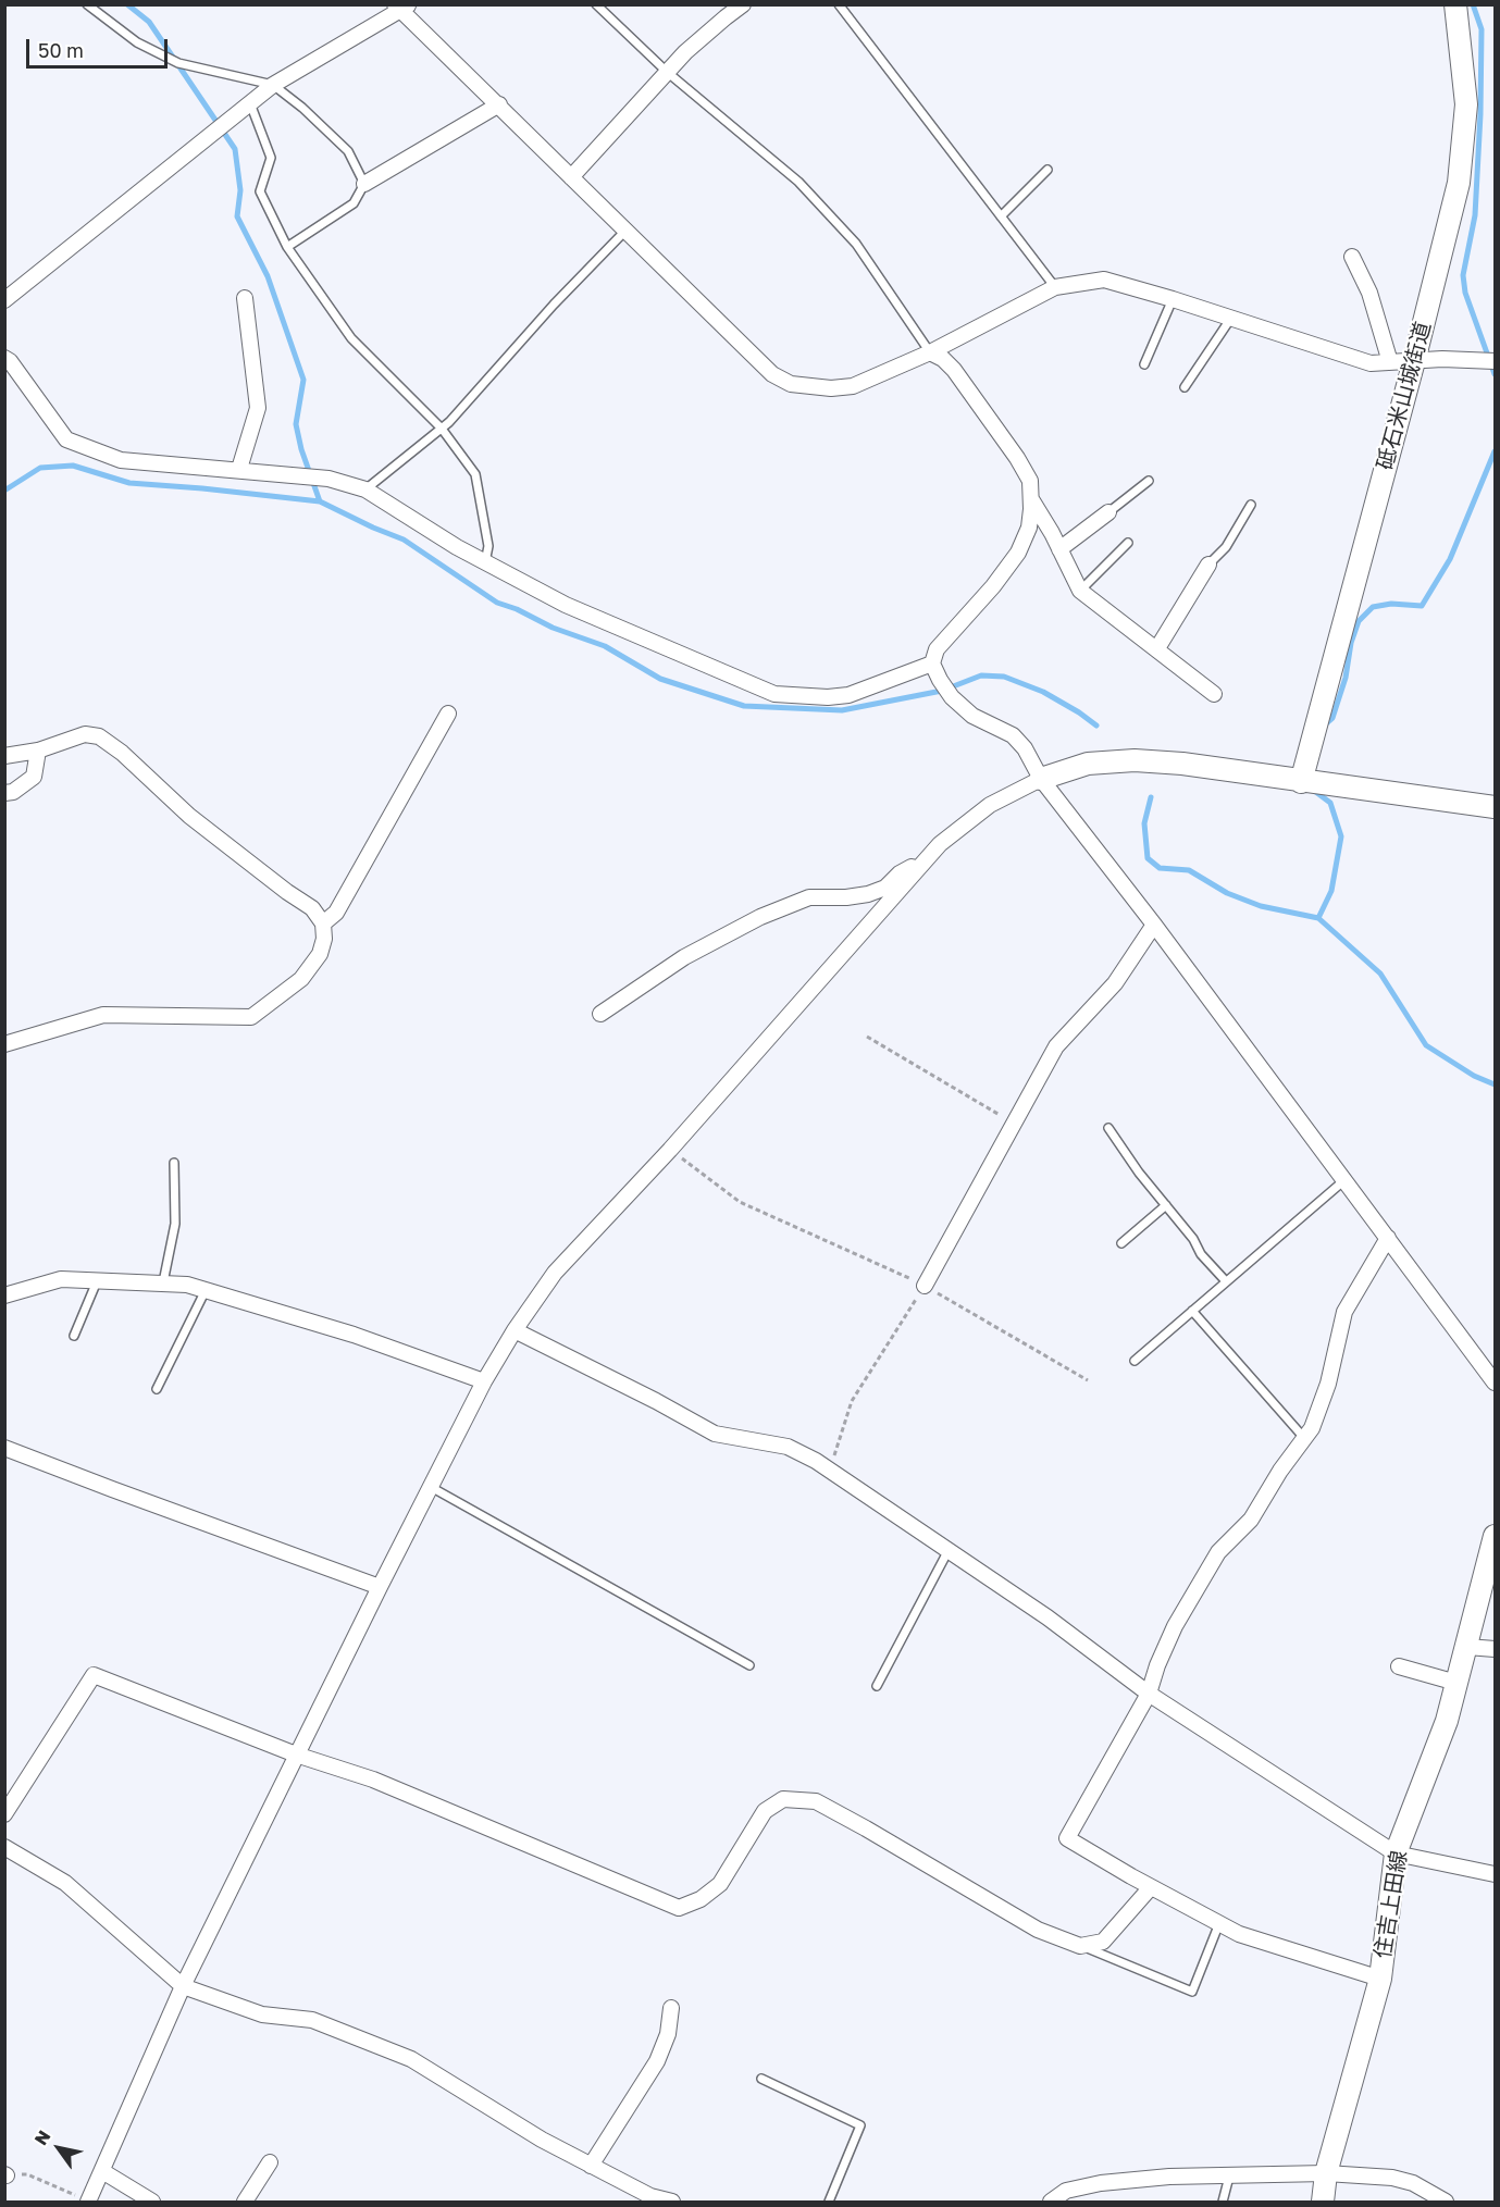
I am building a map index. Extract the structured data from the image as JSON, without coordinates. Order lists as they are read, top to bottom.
{
  "streets": {
    "street": ["砥石米山城街道", "住吉上田線"]
  },
  "scale_bar": "50 m",
  "north": "top left"
}
